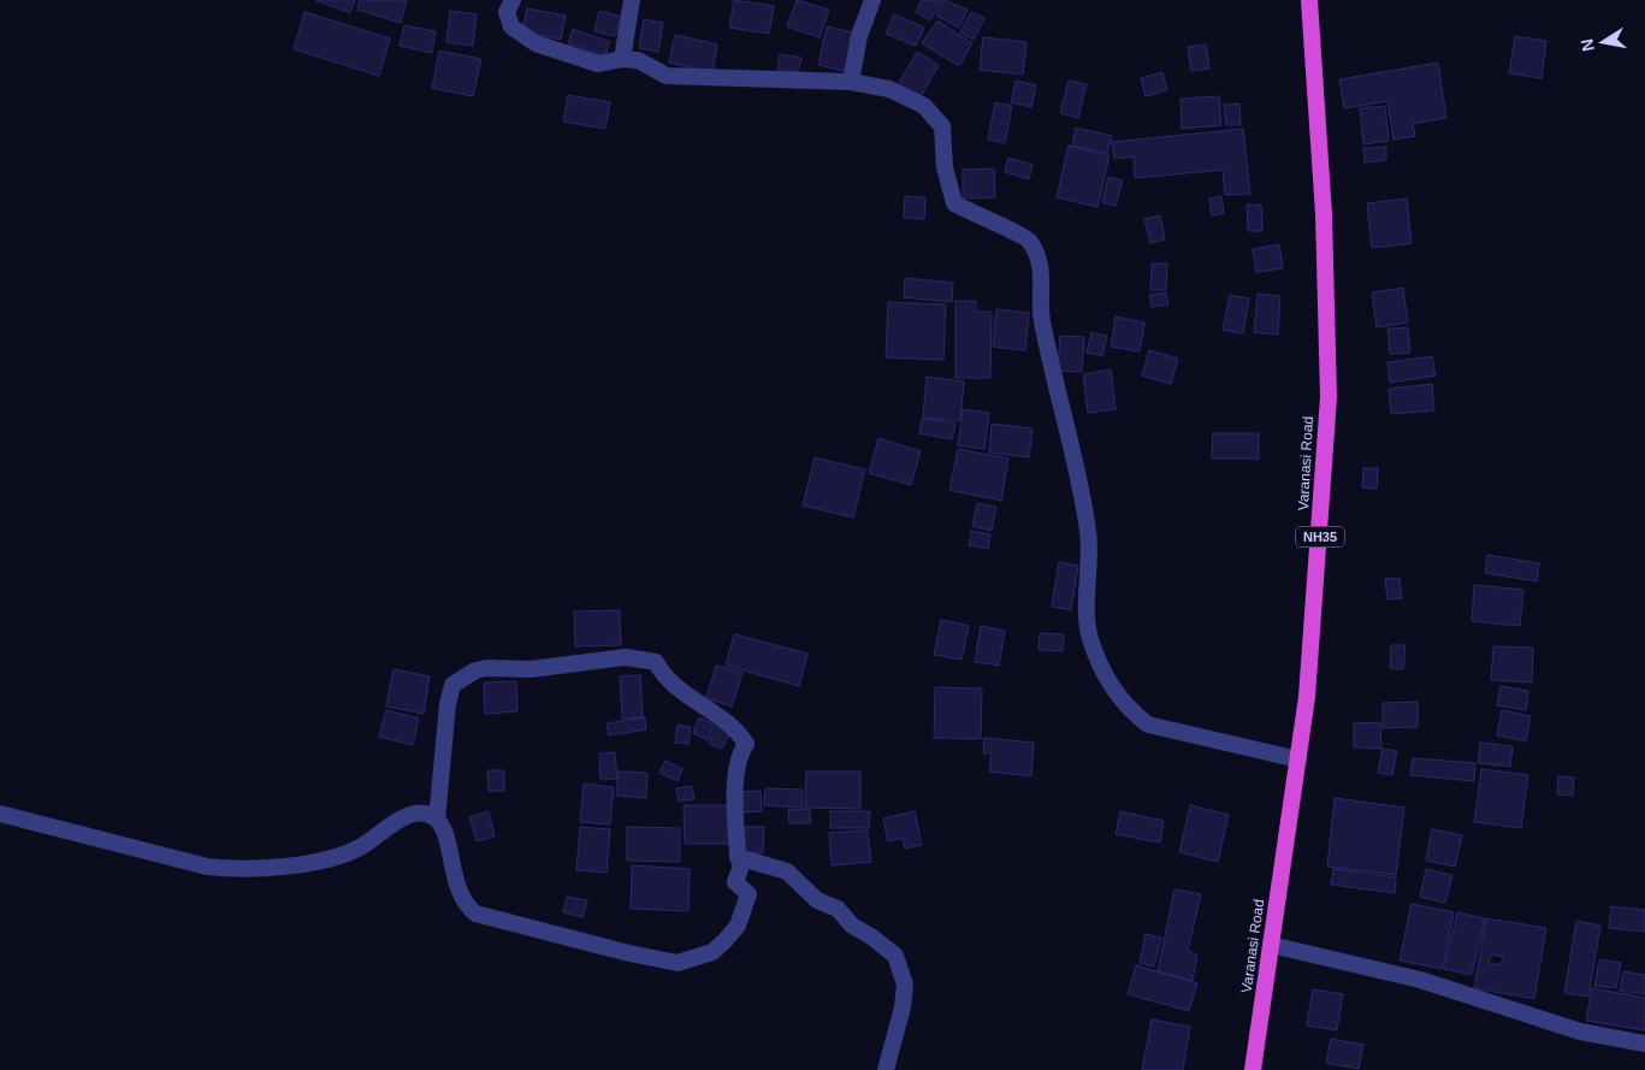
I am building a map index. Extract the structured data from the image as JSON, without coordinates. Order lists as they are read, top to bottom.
{
  "streets": {
    "highway": ["Varanasi Road", "NH35"]
  },
  "north": "left"
}
